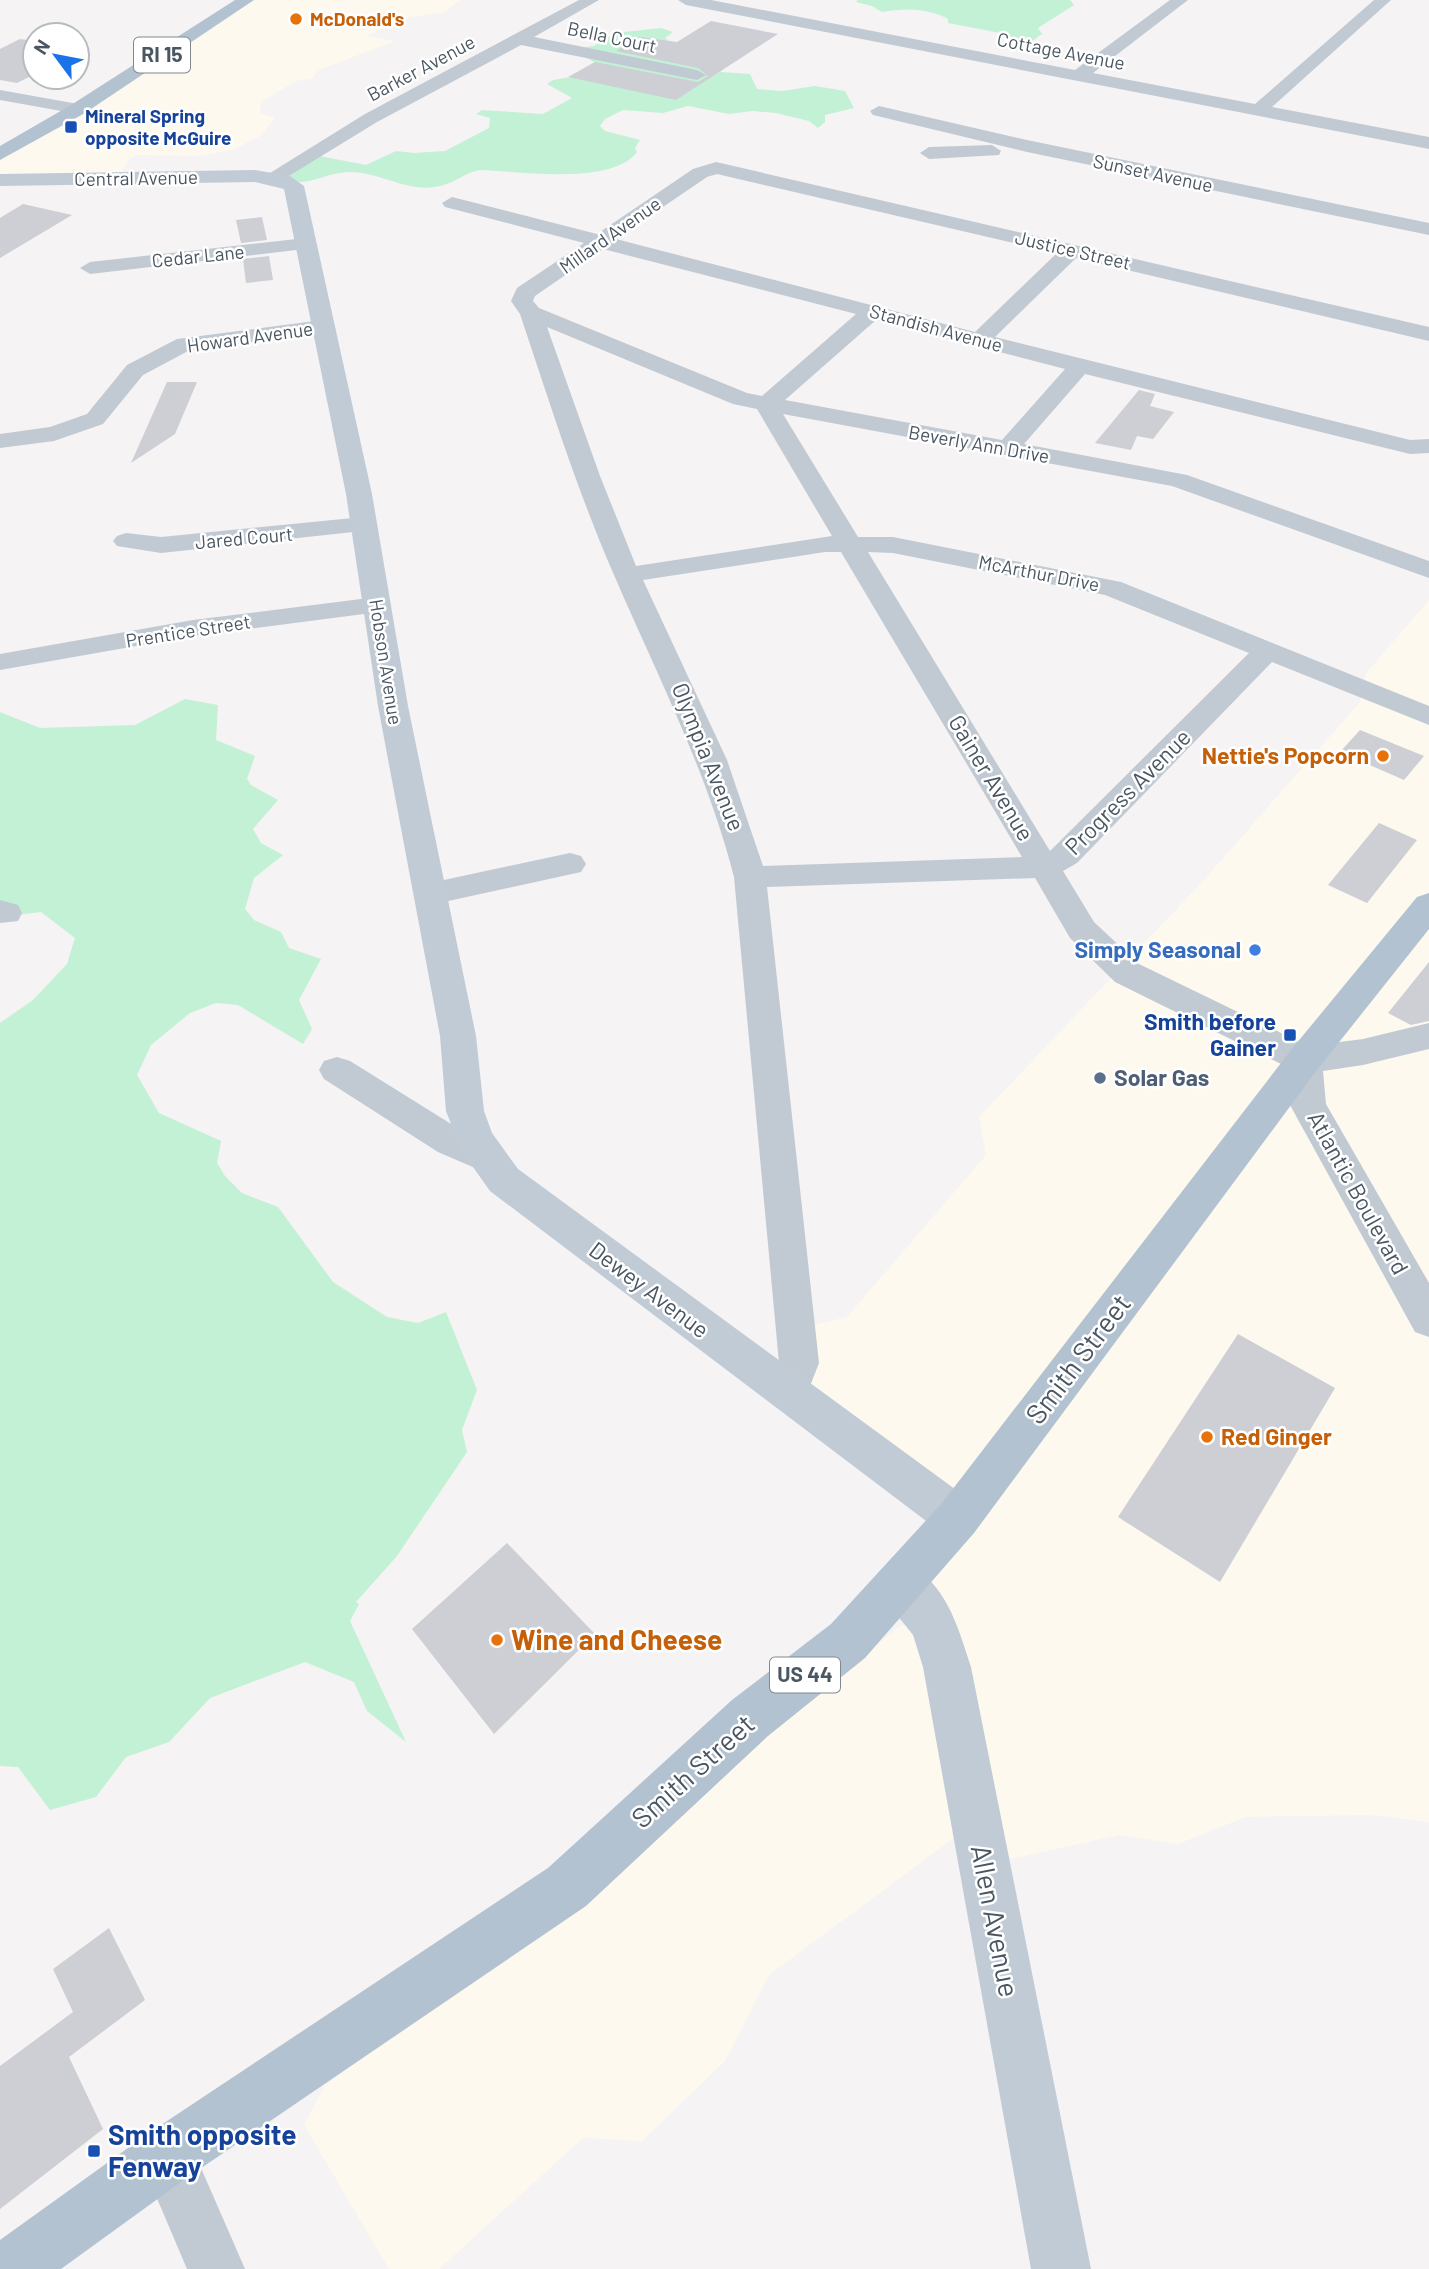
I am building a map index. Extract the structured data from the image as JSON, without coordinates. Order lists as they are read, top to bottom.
{
  "streets": {
    "main road": ["RI 15", "Smith Street", "US 44"],
    "street": [
      "Bella Court",
      "Cottage Avenue",
      "Barker Avenue",
      "Sunset Avenue",
      "Central Avenue",
      "Millard Avenue",
      "Justice Street",
      "Cedar Lane",
      "Standish Avenue",
      "Howard Avenue",
      "Beverly Ann Drive",
      "Jared Court",
      "McArthur Drive",
      "Prentice Street",
      "Hobson Avenue",
      "Olympia Avenue",
      "Gainer Avenue",
      "Progress Avenue",
      "Atlantic Boulevard",
      "Dewey Avenue",
      "Allen Avenue"
    ]
  },
  "crossings": [
    ["Bella Court", "Barker Avenue"],
    ["Barker Avenue", "Central Avenue"],
    ["Barker Avenue", "Hobson Avenue"],
    ["Central Avenue", "Hobson Avenue"],
    ["Millard Avenue", "Justice Street"],
    ["Millard Avenue", "Standish Avenue"],
    ["Millard Avenue", "Beverly Ann Drive"],
    ["Millard Avenue", "Olympia Avenue"],
    ["Cedar Lane", "Hobson Avenue"],
    ["Howard Avenue", "Hobson Avenue"],
    ["Beverly Ann Drive", "Olympia Avenue"],
    ["Beverly Ann Drive", "Gainer Avenue"],
    ["Jared Court", "Hobson Avenue"],
    ["McArthur Drive", "Olympia Avenue"],
    ["McArthur Drive", "Gainer Avenue"],
    ["McArthur Drive", "Progress Avenue"],
    ["Prentice Street", "Hobson Avenue"],
    ["Hobson Avenue", "Dewey Avenue"],
    ["Olympia Avenue", "Progress Avenue"],
    ["Olympia Avenue", "Dewey Avenue"],
    ["Gainer Avenue", "Progress Avenue"],
    ["Gainer Avenue", "Atlantic Boulevard"],
    ["Gainer Avenue", "Smith Street"],
    ["Atlantic Boulevard", "Smith Street"],
    ["Dewey Avenue", "Smith Street"],
    ["Smith Street", "Allen Avenue"]
  ],
  "places": {
    "other": [
      "McDonald's",
      "Nettie's Popcorn",
      "Simply Seasonal",
      "Solar Gas",
      "Red Ginger",
      "Wine and Cheese"
    ],
    "transit": ["Mineral Spring opposite McGuire", "Smith before Gainer", "Smith opposite Fenway"]
  },
  "north": "top left"
}
